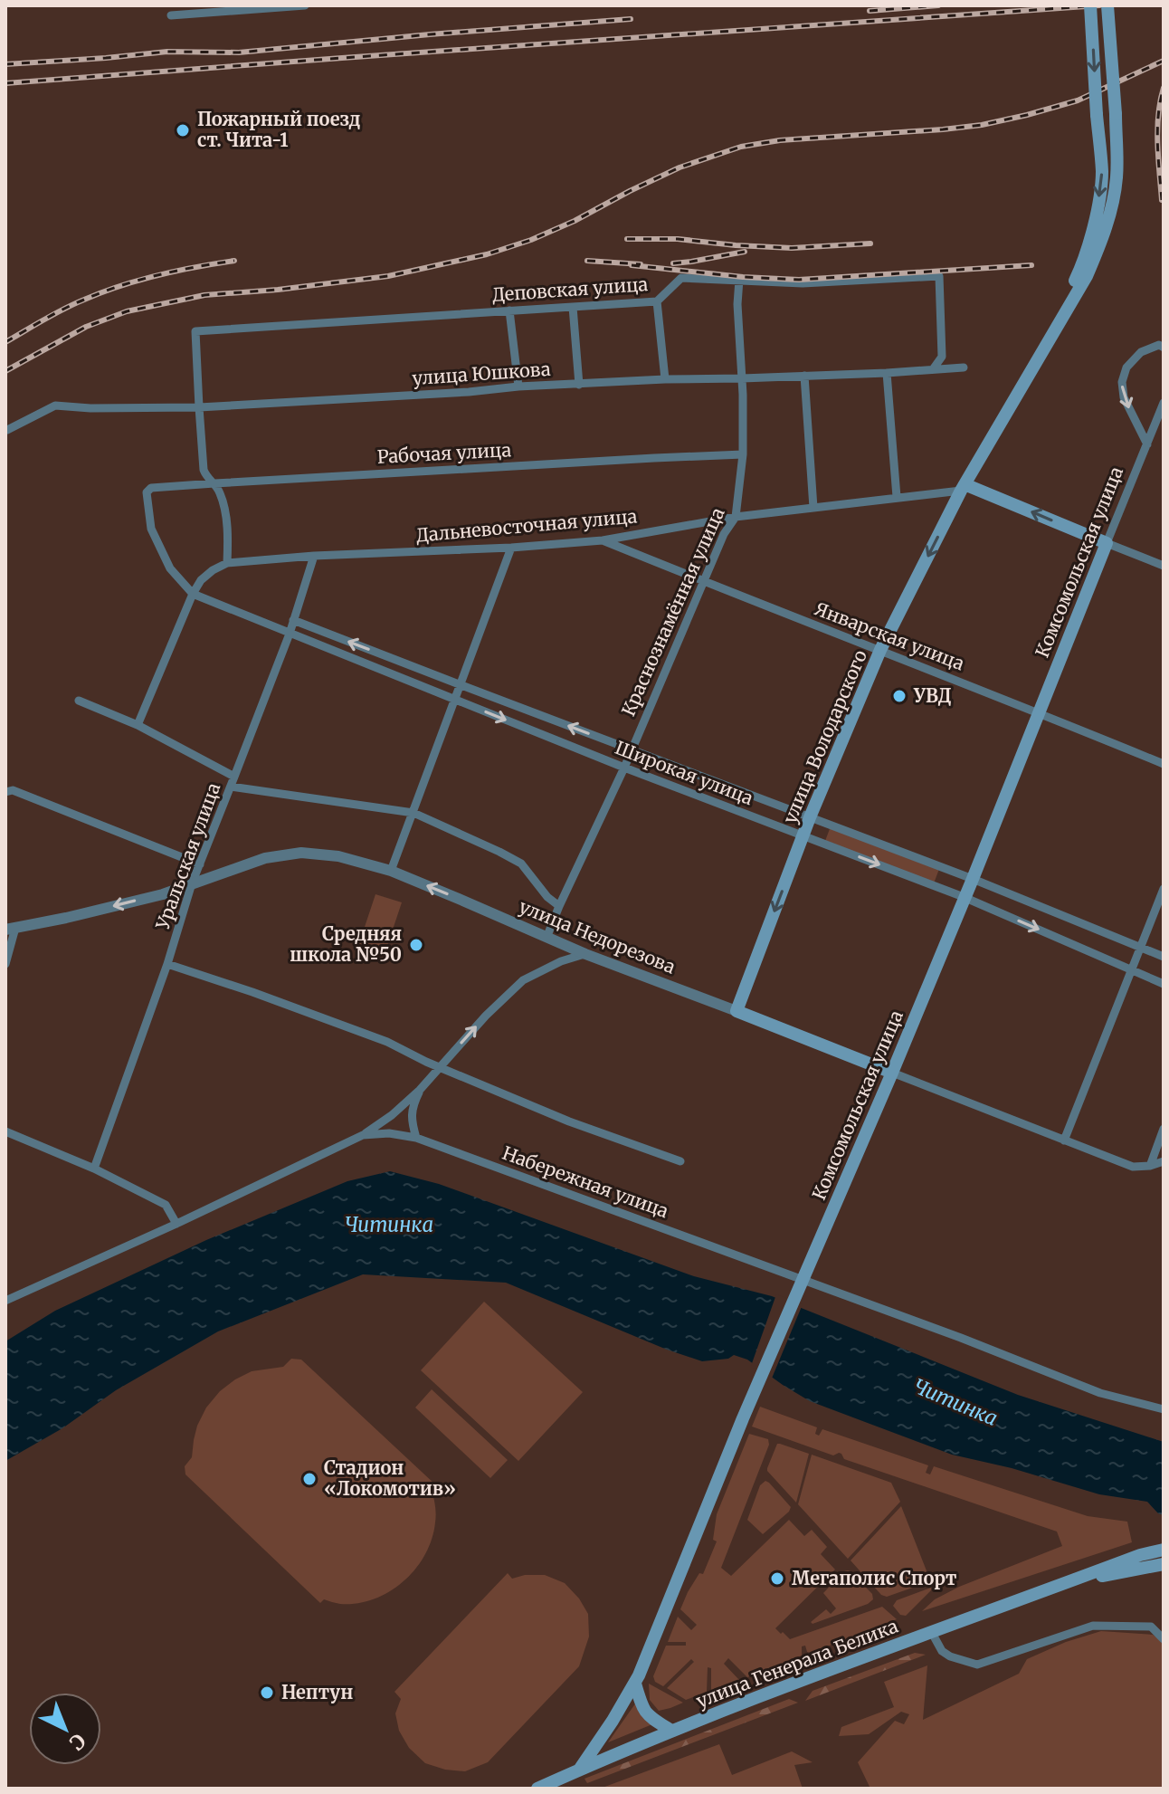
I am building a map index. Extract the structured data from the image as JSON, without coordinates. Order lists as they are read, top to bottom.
{
  "streets": {
    "main road": [
      "Комсомольская улица",
      "улица Володарского",
      "улица Недорезова",
      "улица Генерала Белика"
    ],
    "street": [
      "Деповская улица",
      "улица Юшкова",
      "Рабочая улица",
      "Дальневосточная улица",
      "Краснознамённая улица",
      "Январская улица",
      "Широкая улица",
      "Уральская улица",
      "Набережная улица"
    ]
  },
  "crossings": [
    ["Деповская улица", "улица Юшкова"],
    ["Деповская улица", "Краснознамённая улица"],
    ["улица Юшкова", "Краснознамённая улица"],
    ["Рабочая улица", "Краснознамённая улица"],
    ["Рабочая улица", "Широкая улица"],
    ["Дальневосточная улица", "Краснознамённая улица"],
    ["Дальневосточная улица", "Январская улица"],
    ["Дальневосточная улица", "улица Володарского"],
    ["Дальневосточная улица", "Уральская улица"],
    ["Комсомольская улица", "Январская улица"],
    ["Комсомольская улица", "Широкая улица"],
    ["Комсомольская улица", "улица Недорезова"],
    ["Комсомольская улица", "Набережная улица"],
    ["Комсомольская улица", "улица Генерала Белика"],
    ["Краснознамённая улица", "Январская улица"],
    ["Краснознамённая улица", "Широкая улица"],
    ["Краснознамённая улица", "улица Недорезова"],
    ["Январская улица", "улица Володарского"],
    ["улица Володарского", "Широкая улица"],
    ["улица Володарского", "улица Недорезова"],
    ["Широкая улица", "Уральская улица"],
    ["Уральская улица", "улица Недорезова"]
  ],
  "one_way": ["улица Володарского"],
  "water": ["Читинка"],
  "places": [
    "Пожарный поезд ст. Чита-1",
    "УВД",
    "Средняя школа №50",
    "Стадион «Локомотив»",
    "Мегаполис Спорт",
    "Нептун"
  ],
  "north": "bottom right"
}
